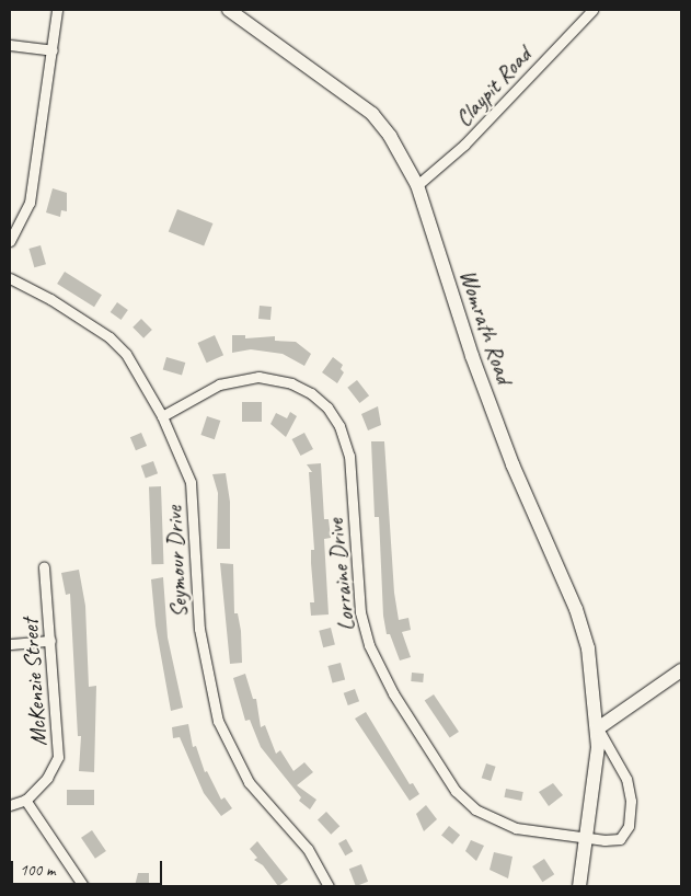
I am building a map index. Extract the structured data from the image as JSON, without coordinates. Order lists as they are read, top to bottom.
{
  "streets": {
    "street": [
      "Claypit Road",
      "Womrath Road",
      "Seymour Drive",
      "Lorraine Drive",
      "McKenzie Street"
    ]
  },
  "crossings": [
    ["Claypit Road", "Womrath Road"],
    ["Womrath Road", "Lorraine Drive"],
    ["Seymour Drive", "Lorraine Drive"]
  ],
  "scale_bar": "100 m"
}
